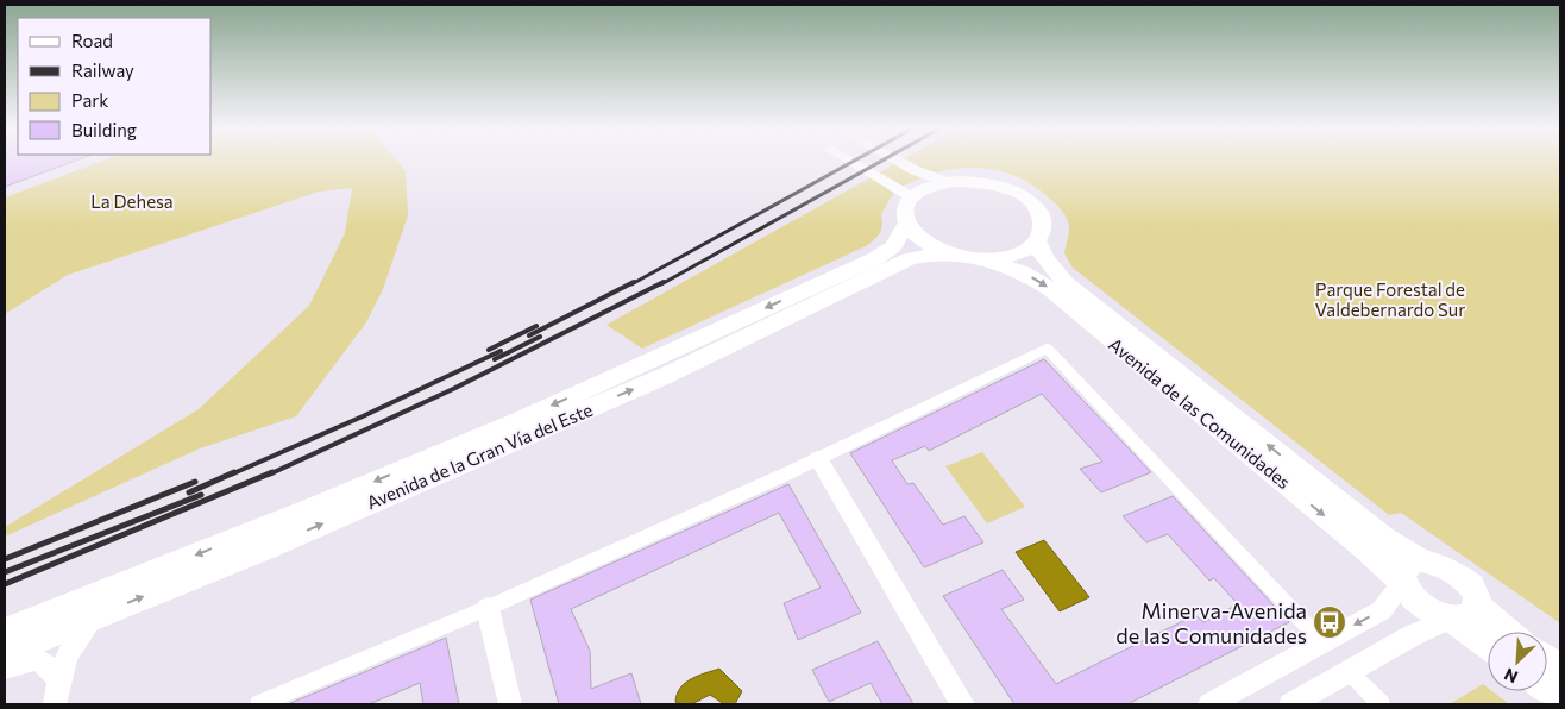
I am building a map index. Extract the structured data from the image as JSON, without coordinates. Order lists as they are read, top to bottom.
{
  "streets": {
    "street": ["Avenida de las Comunidades", "Avenida de la Gran Vía del Este"]
  },
  "crossings": [
    ["Avenida de las Comunidades", "Avenida de la Gran Vía del Este"]
  ],
  "parks": ["La Dehesa", "Parque Forestal de Valdebernardo Sur"],
  "places": {
    "bus stop": ["Minerva-Avenida de las Comunidades"]
  },
  "legend": [
    "Road",
    "Railway",
    "Park",
    "Building"
  ],
  "north": "bottom left"
}
